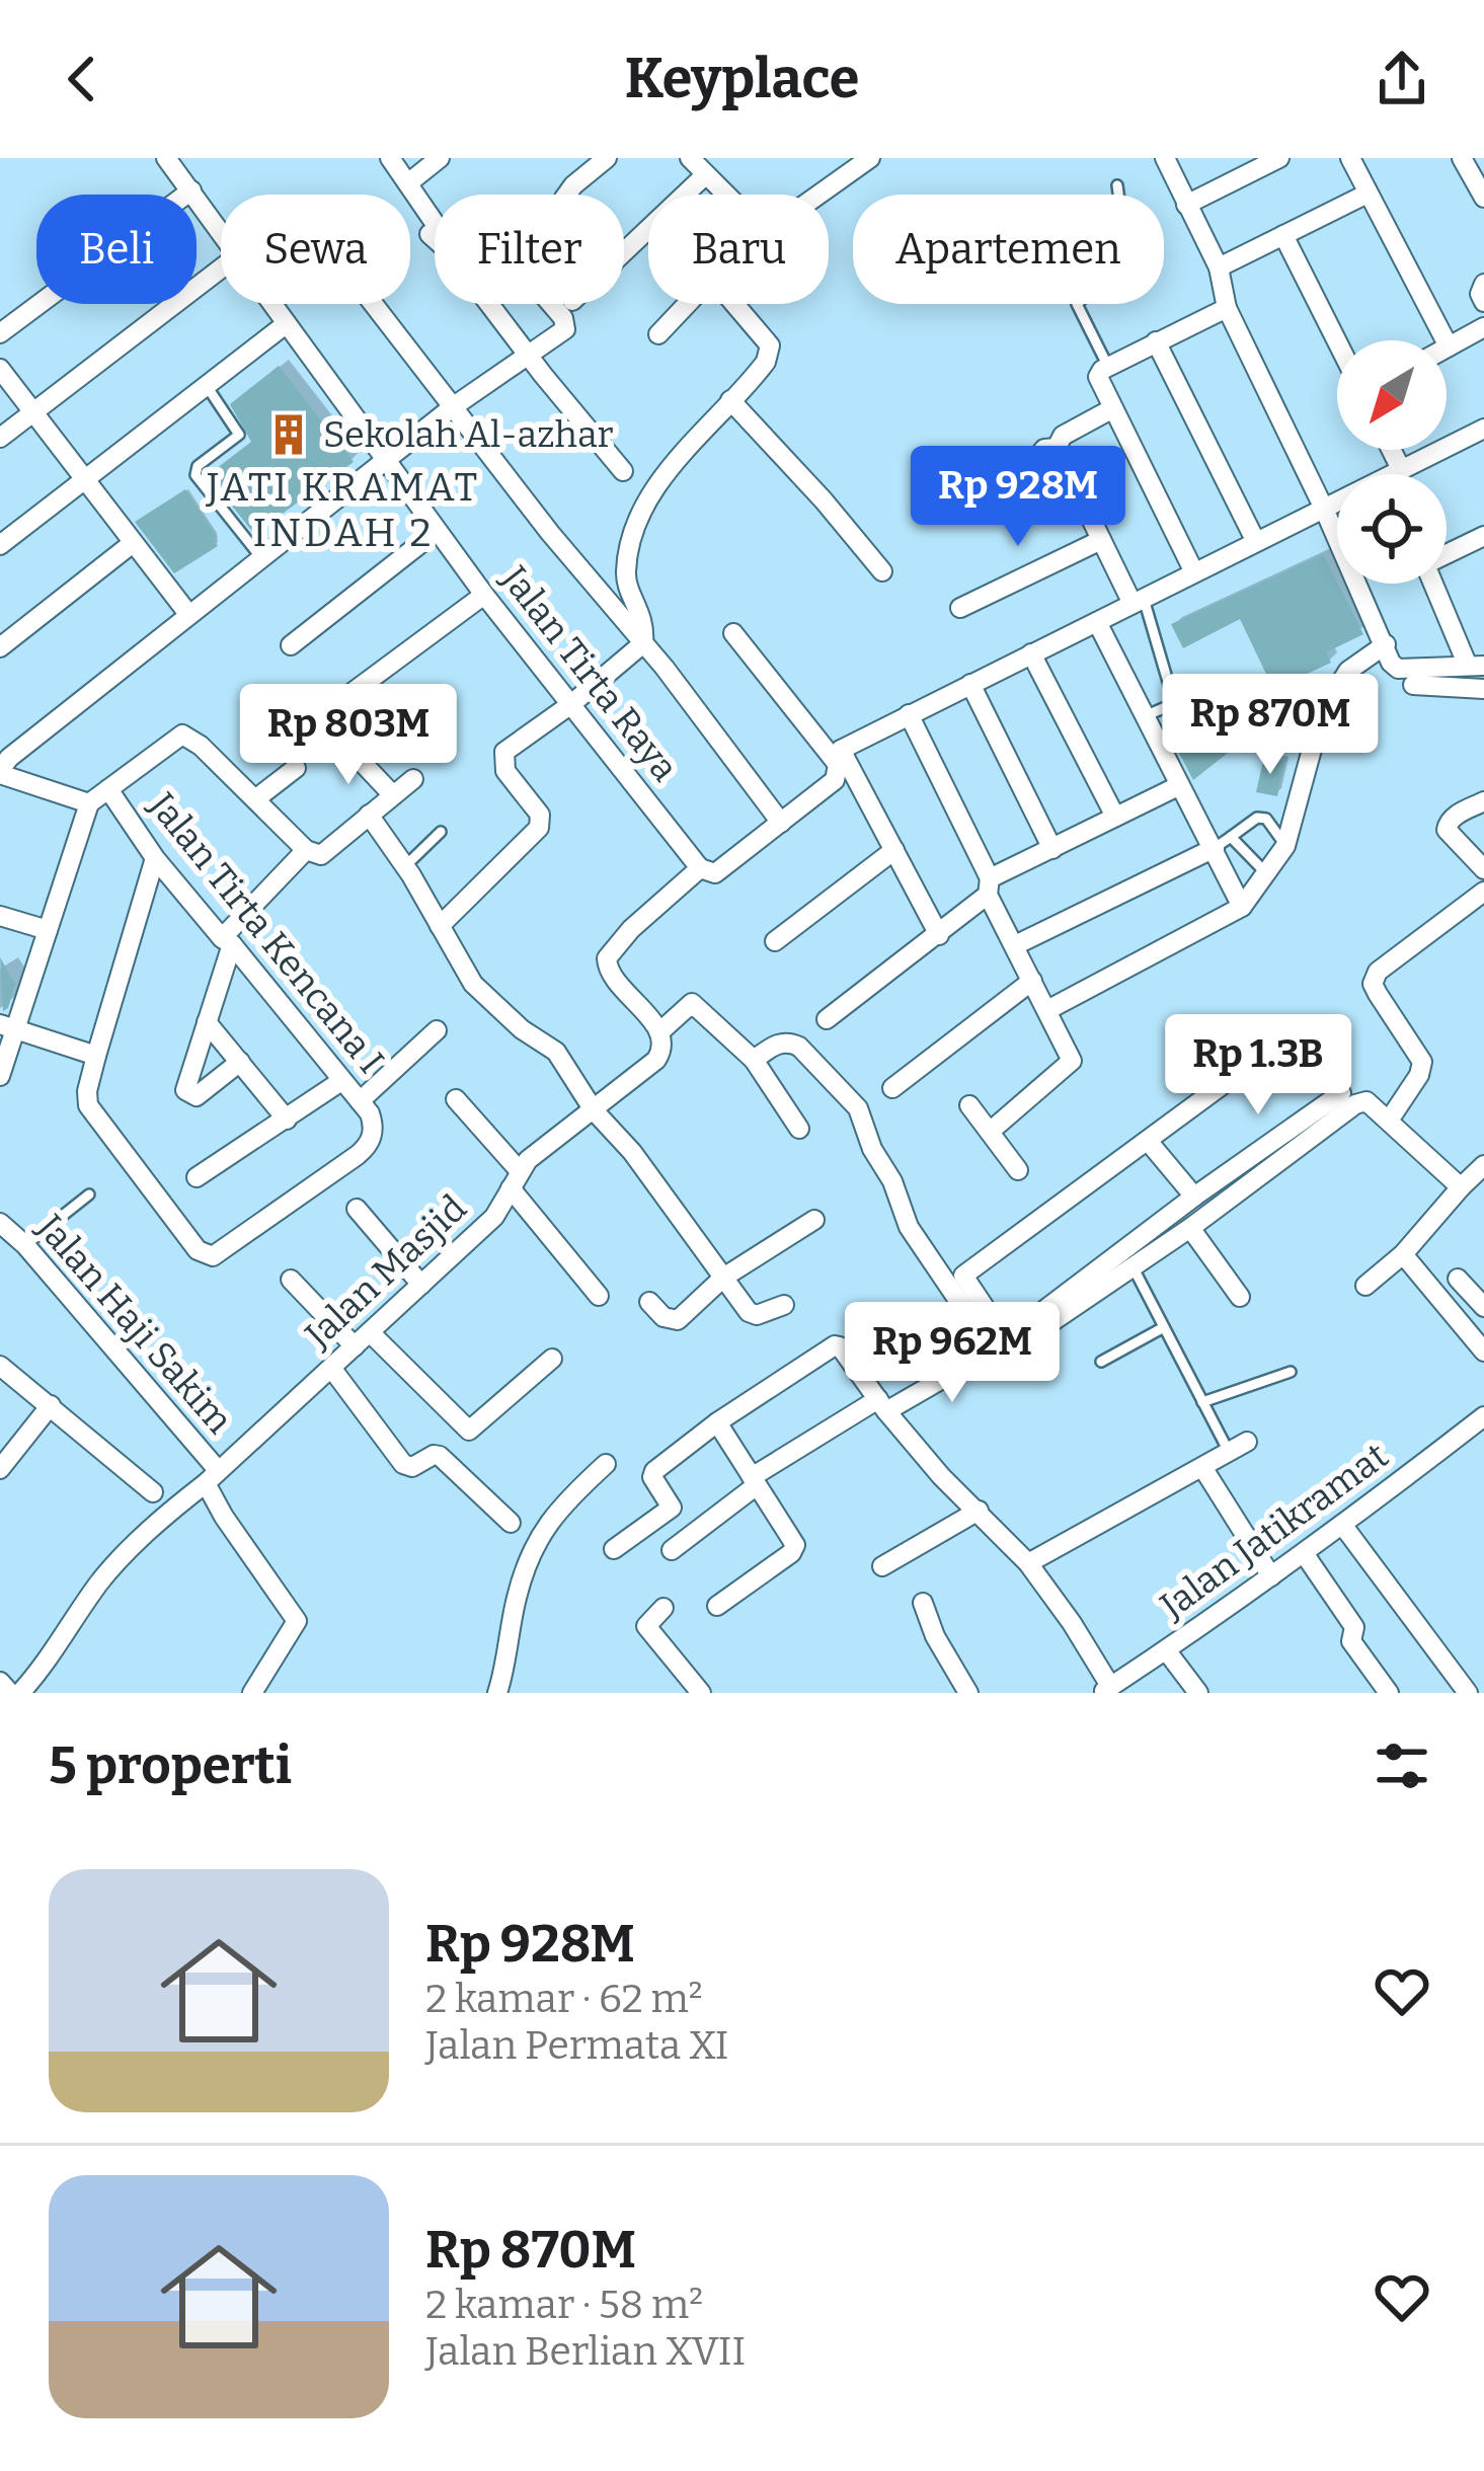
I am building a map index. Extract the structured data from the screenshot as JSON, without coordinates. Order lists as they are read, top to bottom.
{
  "streets": {
    "street": [
      "Jalan Tirta Raya",
      "Jalan Tirta Kencana I",
      "Jalan Masjid",
      "Jalan Haji Sakim",
      "Jalan Jatikramat"
    ]
  },
  "crossings": [
    ["Jalan Masjid", "Jalan Haji Sakim"]
  ],
  "districts": ["JATI KRAMAT INDAH 2"],
  "places": {
    "building": ["Sekolah Al-azhar"]
  },
  "north": "bottom left",
  "page": {
    "header": "Keyplace",
    "chip": [
      "Beli",
      "Sewa",
      "Filter",
      "Baru",
      "Apartemen"
    ],
    "price": [
      "Rp 928M",
      "Rp 870M",
      "Rp 803M",
      "Rp 1.3B",
      "Rp 962M"
    ],
    "heading": "5 properti",
    "list": [
      {
        "name": "Rp 928M",
        "note": "2 kamar · 62 m² · Jalan Permata XI"
      },
      {
        "name": "Rp 870M",
        "note": "2 kamar · 58 m² · Jalan Berlian XVII"
      }
    ]
  }
}
